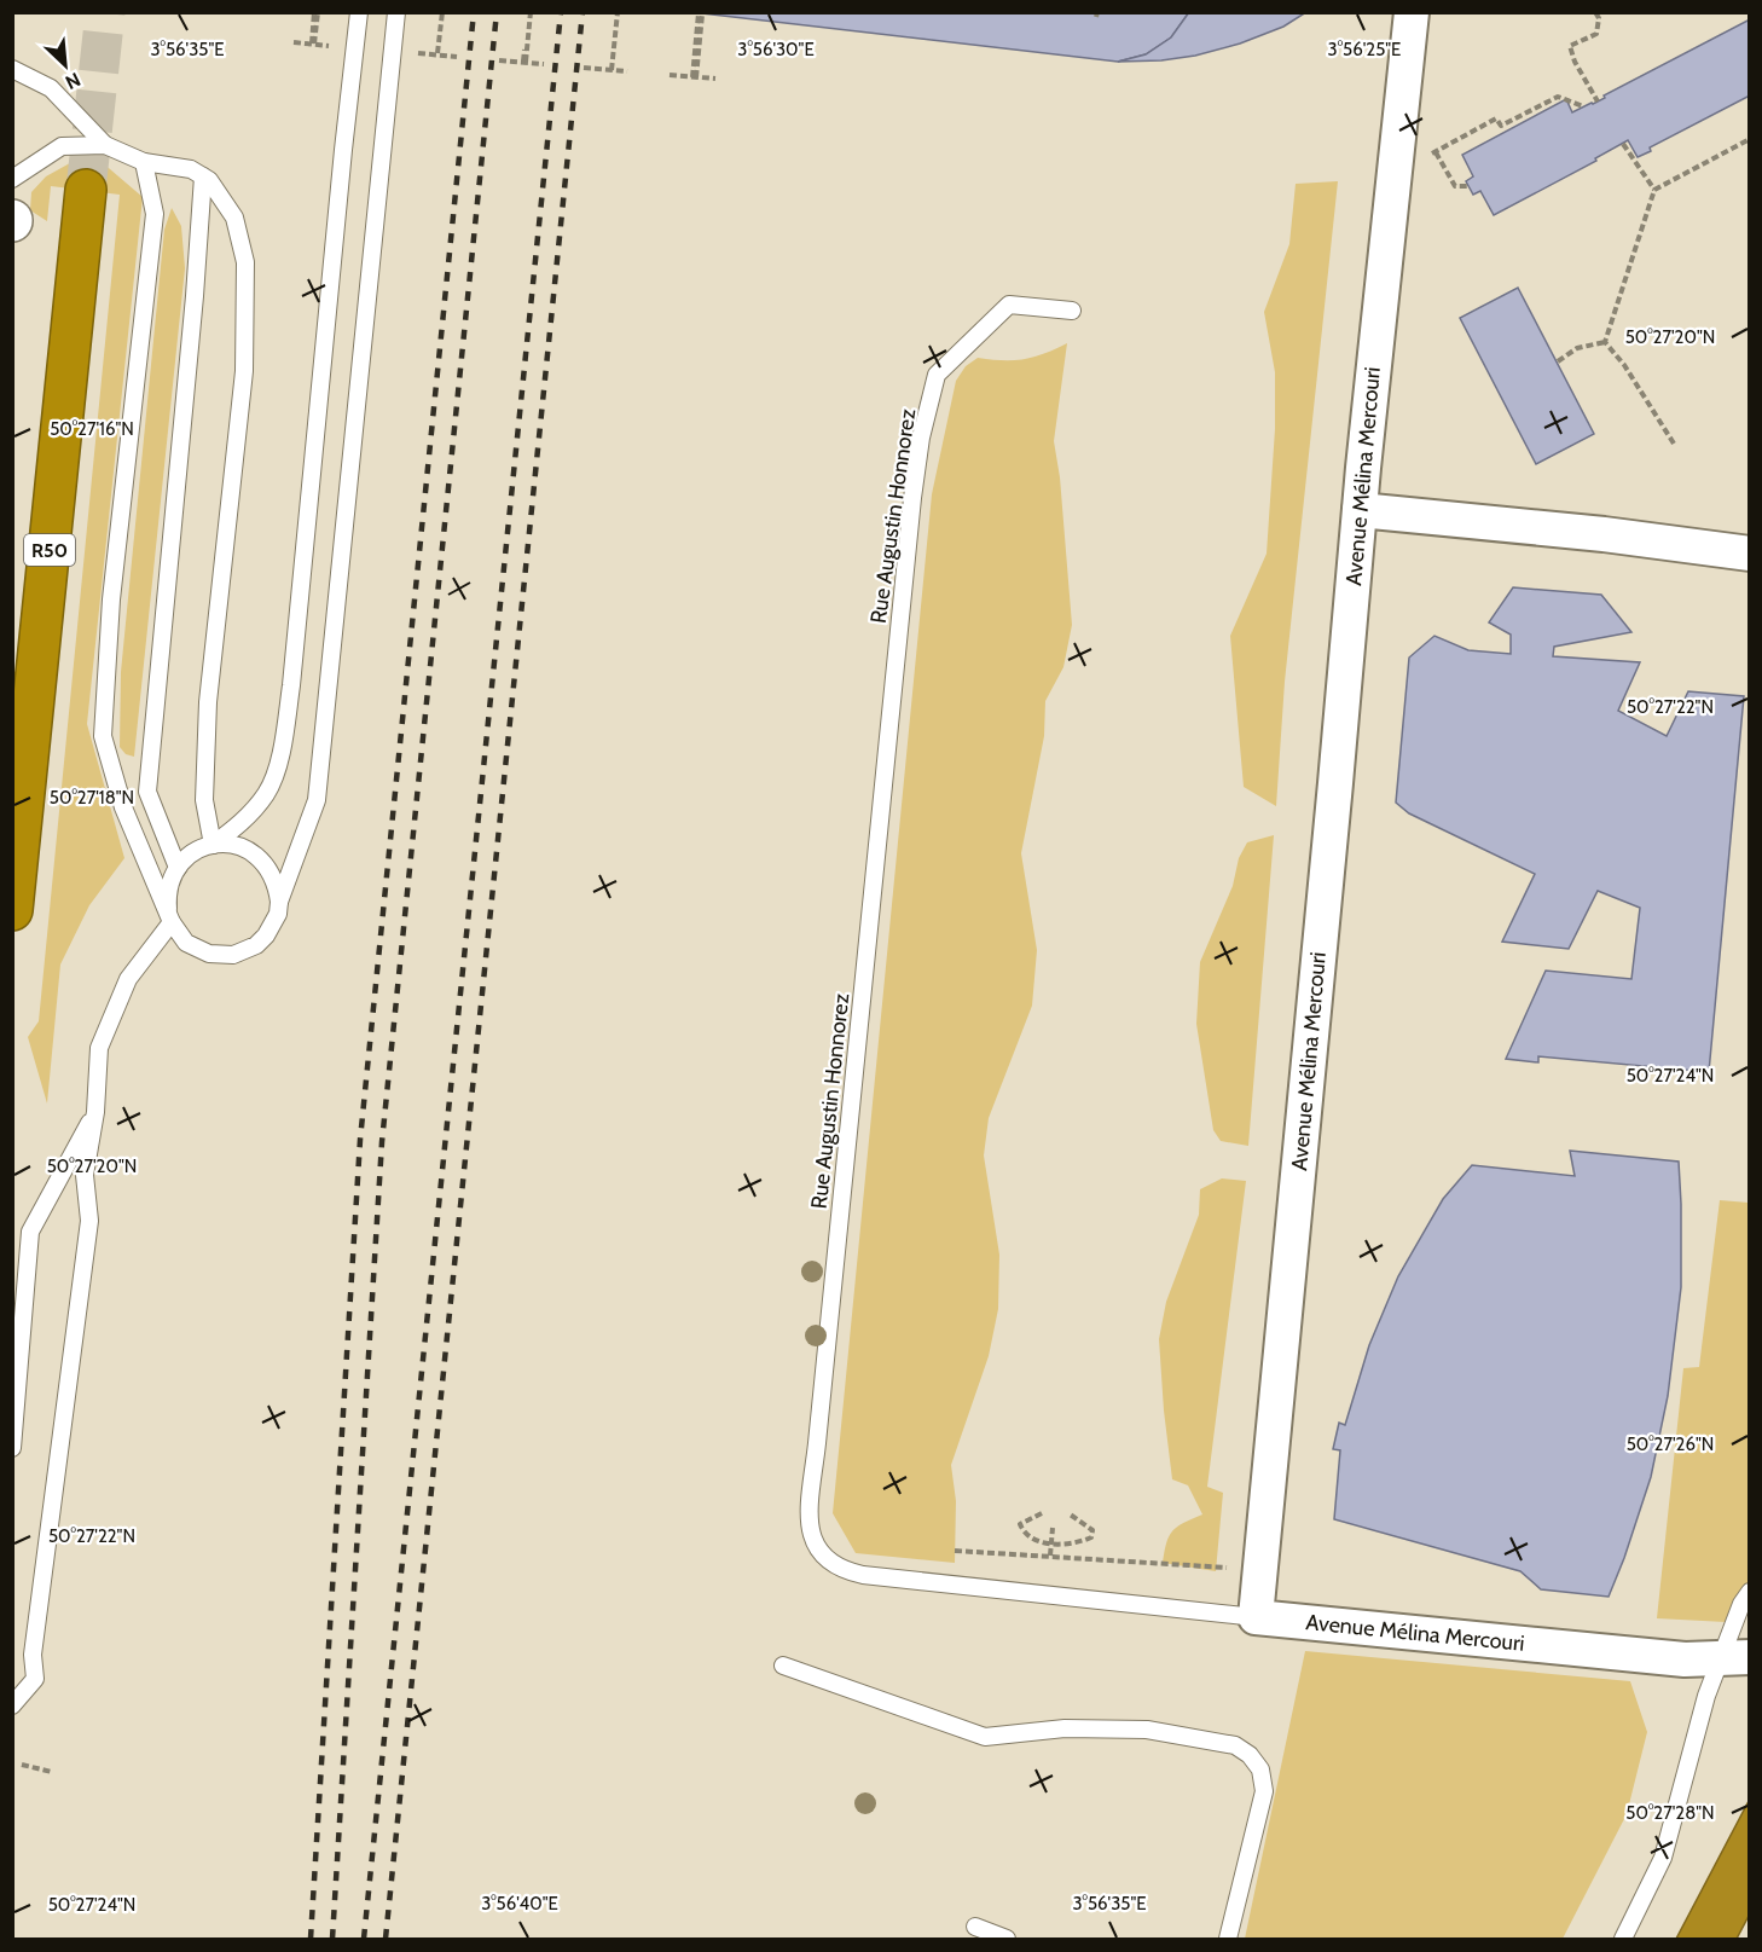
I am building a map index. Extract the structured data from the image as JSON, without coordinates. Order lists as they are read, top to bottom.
{
  "streets": {
    "highway": ["R50"],
    "street": ["Avenue Mélina Mercouri"],
    "lane": ["Rue Augustin Honnorez"]
  },
  "crossings": [
    ["Avenue Mélina Mercouri", "Rue Augustin Honnorez"]
  ],
  "north": "bottom right",
  "coordinates": [
    "3°56'35\"E",
    "3°56'30\"E",
    "3°56'25\"E",
    "50°27'20\"N",
    "50°27'16\"N",
    "50°27'22\"N",
    "50°27'18\"N",
    "50°27'24\"N",
    "50°27'26\"N",
    "50°27'28\"N",
    "3°56'40\"E"
  ]
}
